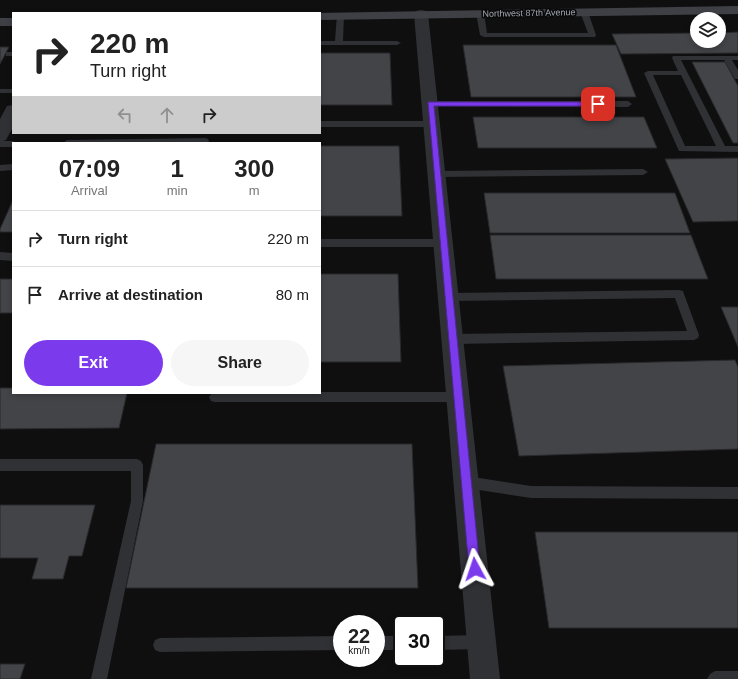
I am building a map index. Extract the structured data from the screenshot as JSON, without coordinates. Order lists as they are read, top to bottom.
{
  "streets": {
    "main road": ["Northwest 87th Avenue"]
  },
  "page": {
    "turn": ["220 m", "Turn right"],
    "eta": [
      "07:09",
      "Arrival",
      "1",
      "min",
      "300",
      "m"
    ],
    "list": [
      {
        "name": "Turn right",
        "value": "220 m"
      },
      {
        "name": "Arrive at destination",
        "value": "80 m"
      }
    ],
    "buttons": ["Exit", "Share"],
    "speed": "22 km/h",
    "limit": "30"
  }
}
